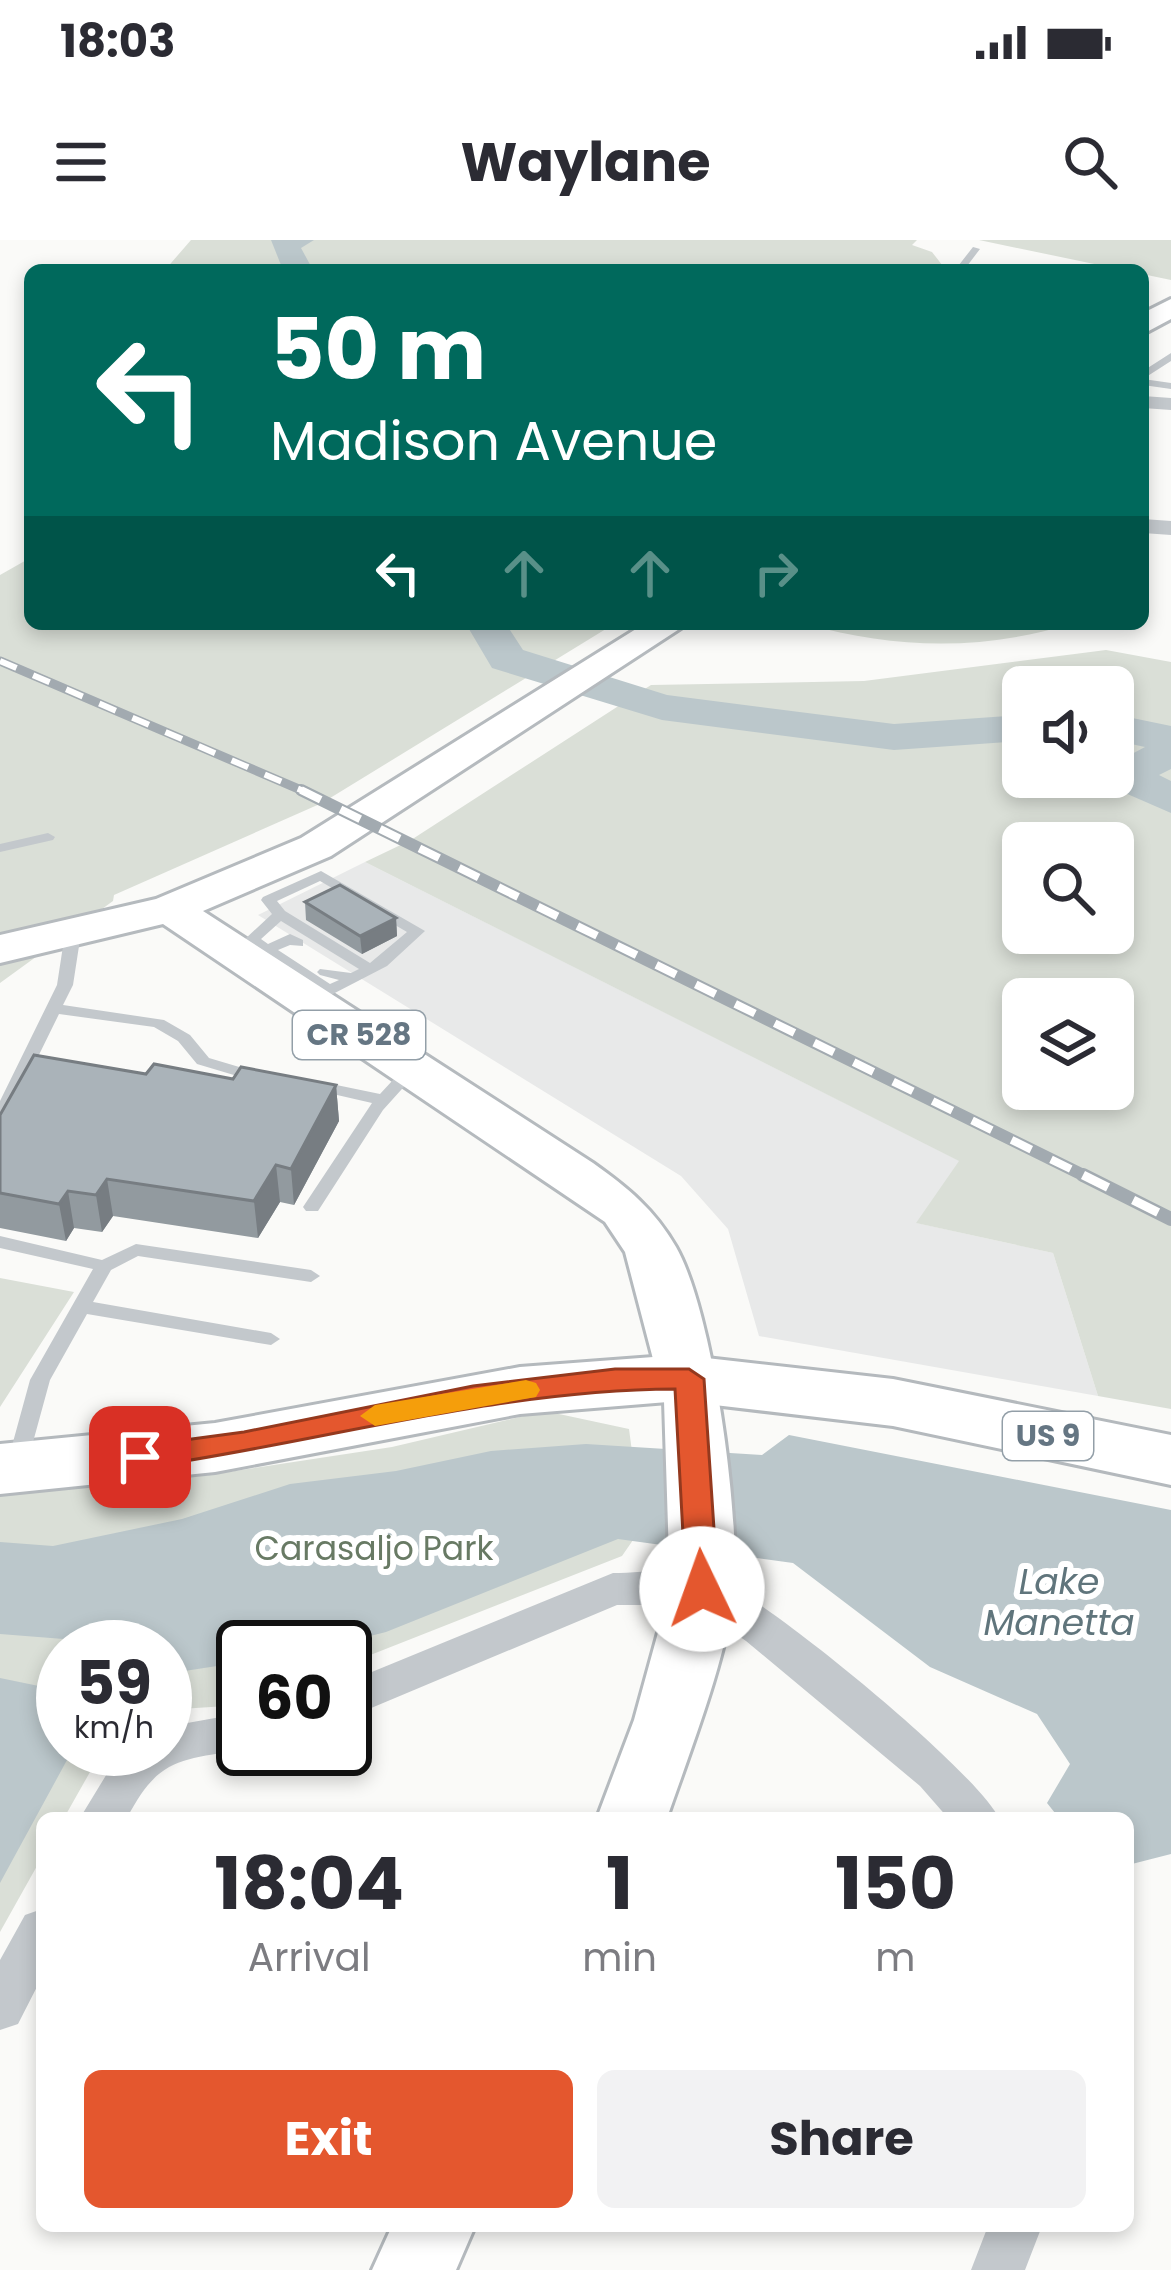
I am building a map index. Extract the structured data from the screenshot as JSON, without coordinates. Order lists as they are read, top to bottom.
{
  "streets": {
    "highway": ["US 9"],
    "main road": ["CR 528"]
  },
  "crossings": [
    ["CR 528", "US 9"]
  ],
  "water": ["Lake Manetta"],
  "parks": ["Carasaljo Park"],
  "page": {
    "status": "18:03",
    "header": "Waylane",
    "turn": ["50 m", "Madison Avenue"],
    "speed": "59 km/h",
    "limit": "60",
    "eta": [
      "18:04",
      "Arrival",
      "1",
      "min",
      "150",
      "m"
    ],
    "buttons": ["Exit", "Share"]
  }
}
